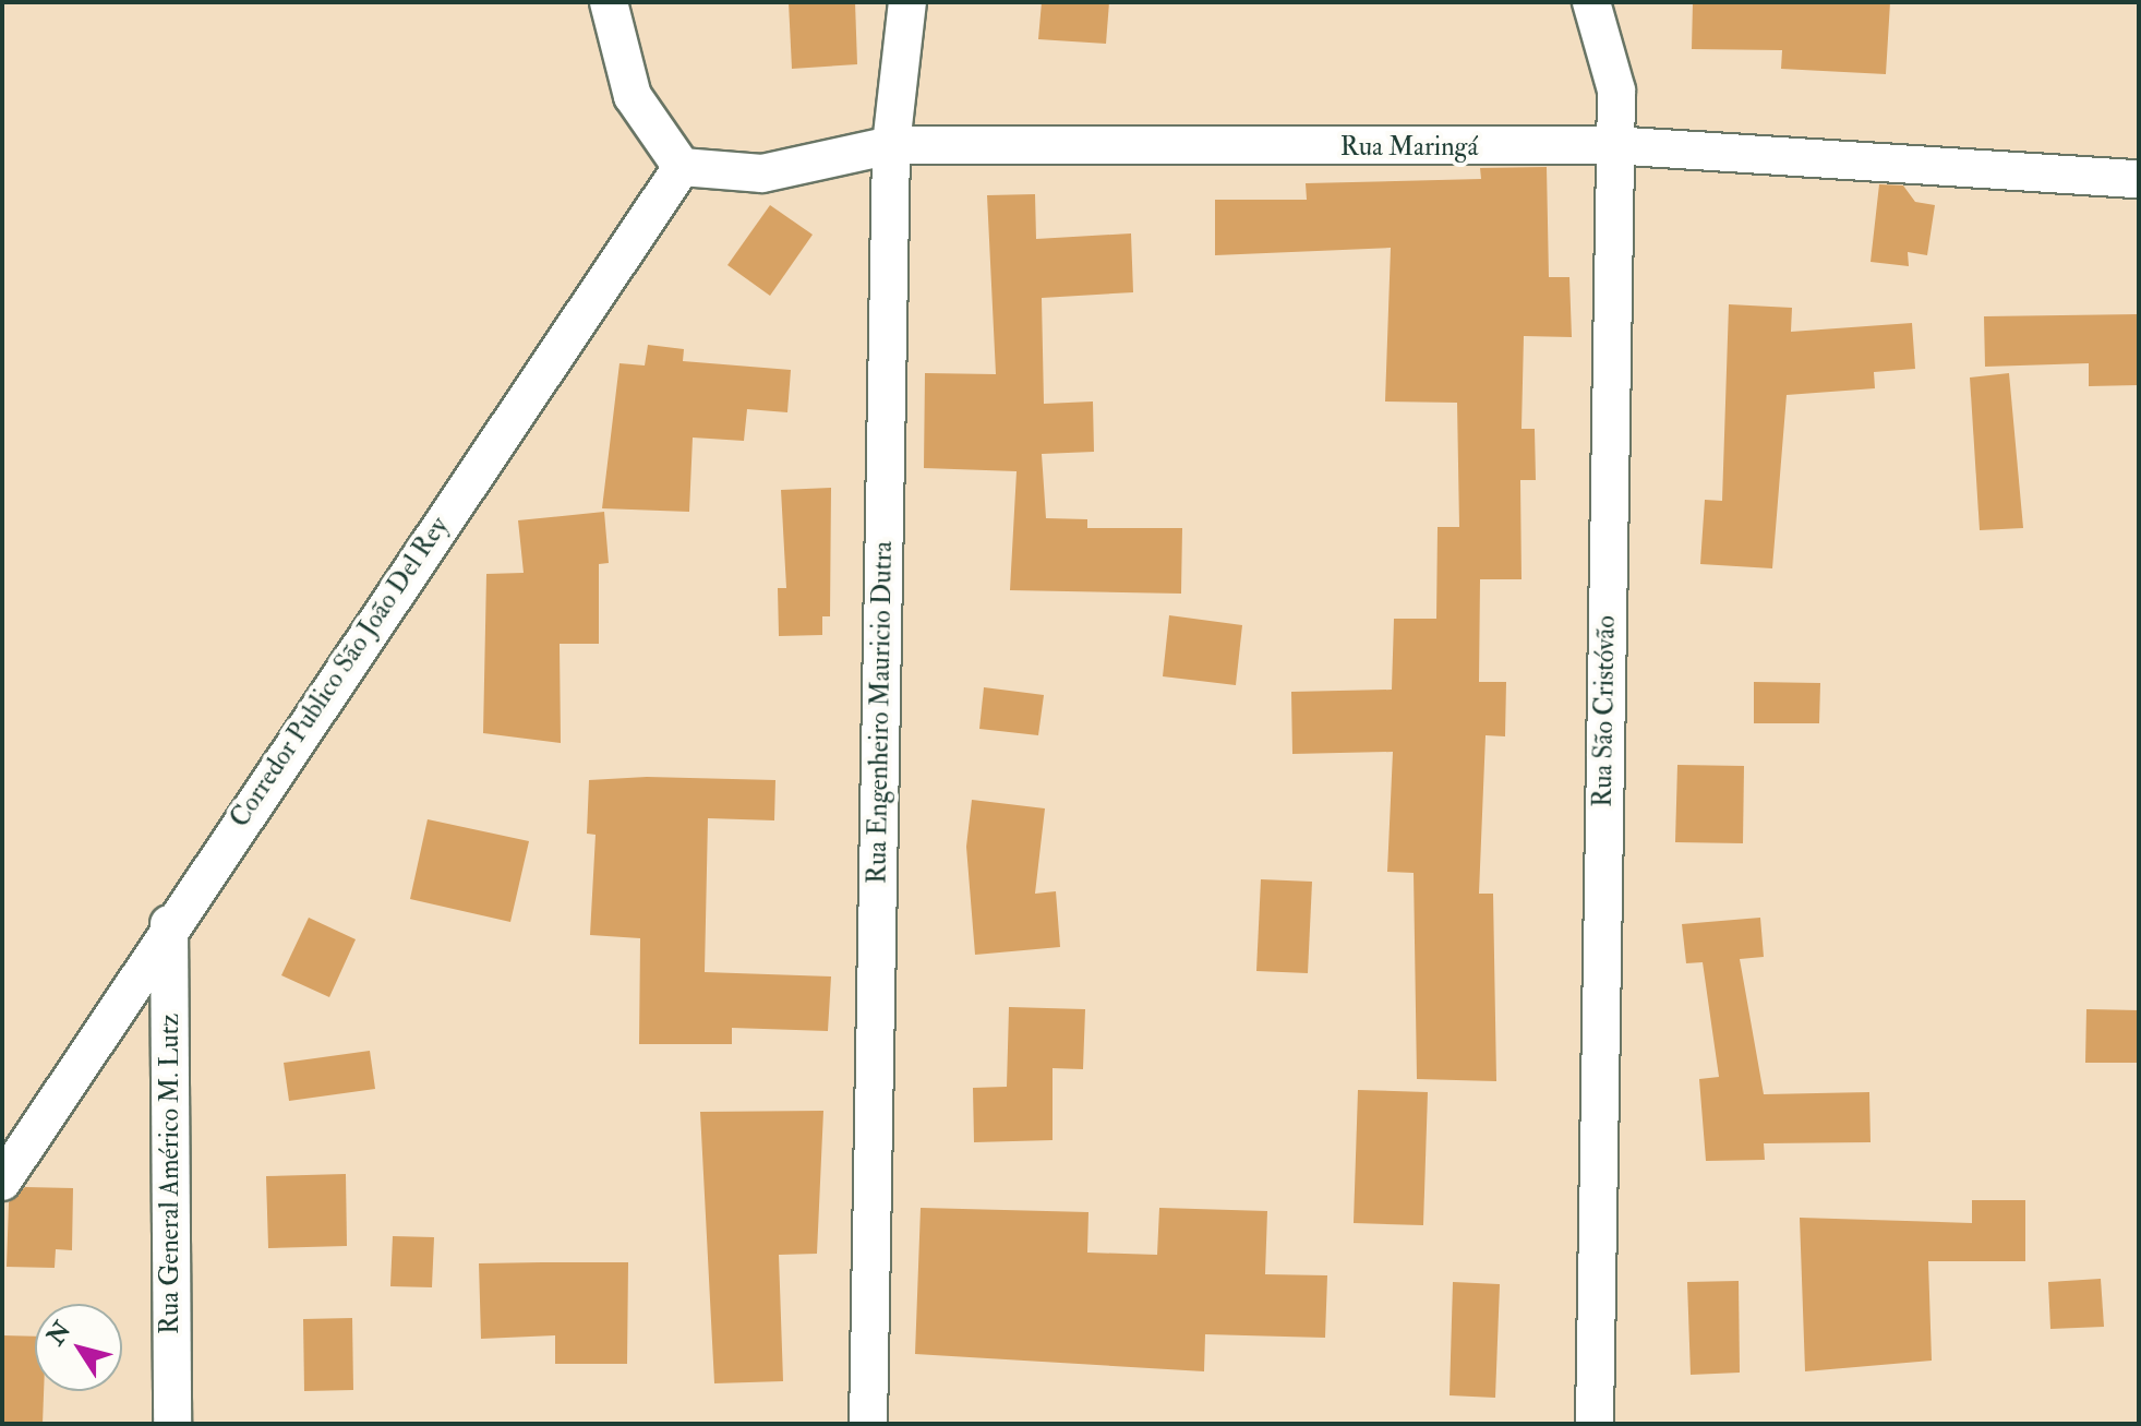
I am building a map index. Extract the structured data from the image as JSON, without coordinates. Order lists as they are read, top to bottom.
{
  "streets": {
    "street": [
      "Rua Maringá",
      "Corredor Publico São João Del Rey",
      "Rua São Cristóvão",
      "Rua Engenheiro Mauricio Dutra",
      "Rua General Américo M. Lutz"
    ]
  },
  "crossings": [
    ["Rua Maringá", "Corredor Publico São João Del Rey"],
    ["Rua Maringá", "Rua São Cristóvão"],
    ["Rua Maringá", "Rua Engenheiro Mauricio Dutra"],
    ["Corredor Publico São João Del Rey", "Rua General Américo M. Lutz"]
  ],
  "north": "top left"
}
